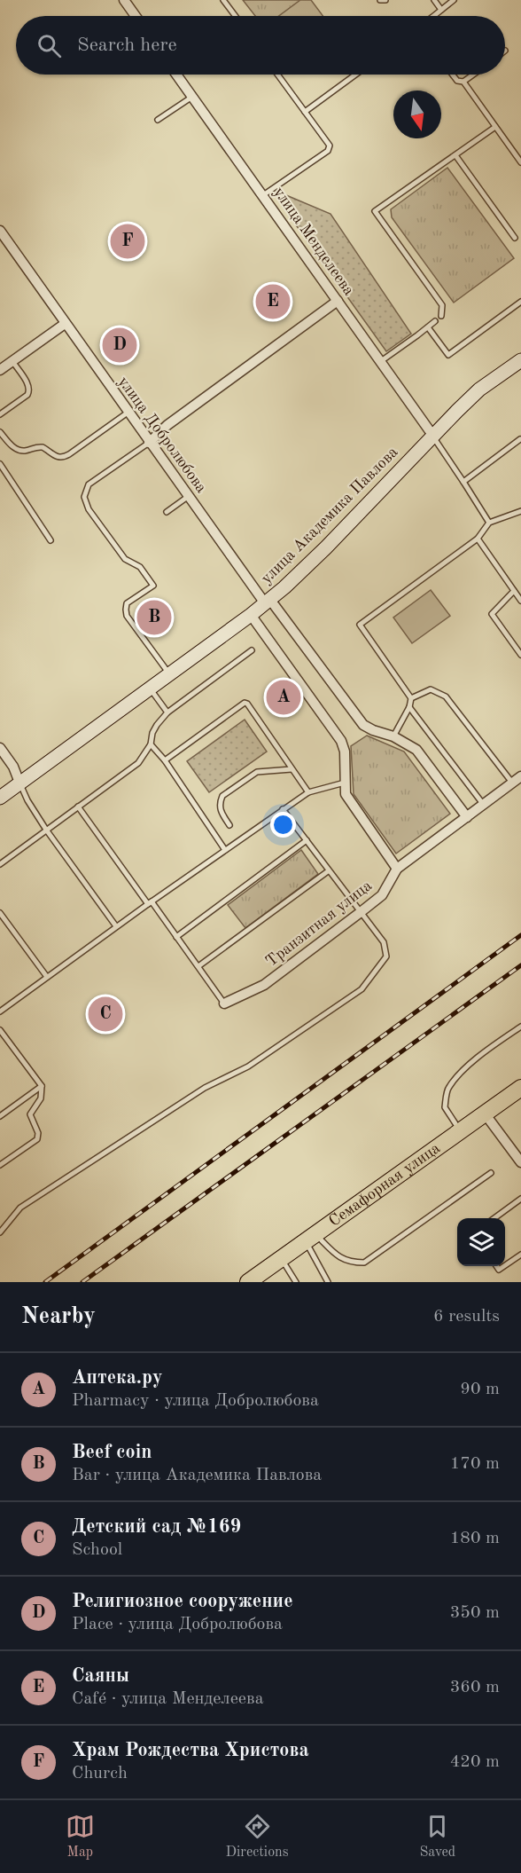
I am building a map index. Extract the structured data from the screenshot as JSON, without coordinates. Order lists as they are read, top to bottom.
{
  "streets": {
    "highway": ["Семафорная улица"],
    "main road": ["улица Академика Павлова"],
    "street": ["улица Менделеева", "улица Добролюбова", "Транзитная улица"]
  },
  "crossings": [
    ["улица Менделеева", "улица Академика Павлова"],
    ["улица Добролюбова", "улица Академика Павлова"],
    ["улица Добролюбова", "Транзитная улица"]
  ],
  "north": "bottom",
  "page": {
    "search": "Search here",
    "pins": [
      "F",
      "E",
      "D",
      "B",
      "A",
      "C"
    ],
    "heading": ["Nearby", "6 results"],
    "list": [
      {
        "mark": "A",
        "name": "Аптека.ру",
        "note": "Pharmacy · улица Добролюбова",
        "value": "90 m"
      },
      {
        "mark": "B",
        "name": "Beef coin",
        "note": "Bar · улица Академика Павлова",
        "value": "170 m"
      },
      {
        "mark": "C",
        "name": "Детский сад №169",
        "note": "School",
        "value": "180 m"
      },
      {
        "mark": "D",
        "name": "Религиозное сооружение",
        "note": "Place · улица Добролюбова",
        "value": "350 m"
      },
      {
        "mark": "E",
        "name": "Саяны",
        "note": "Café · улица Менделеева",
        "value": "360 m"
      },
      {
        "mark": "F",
        "name": "Храм Рождества Христова",
        "note": "Church",
        "value": "420 m"
      }
    ],
    "nav": ["Map", "Directions", "Saved"]
  }
}
